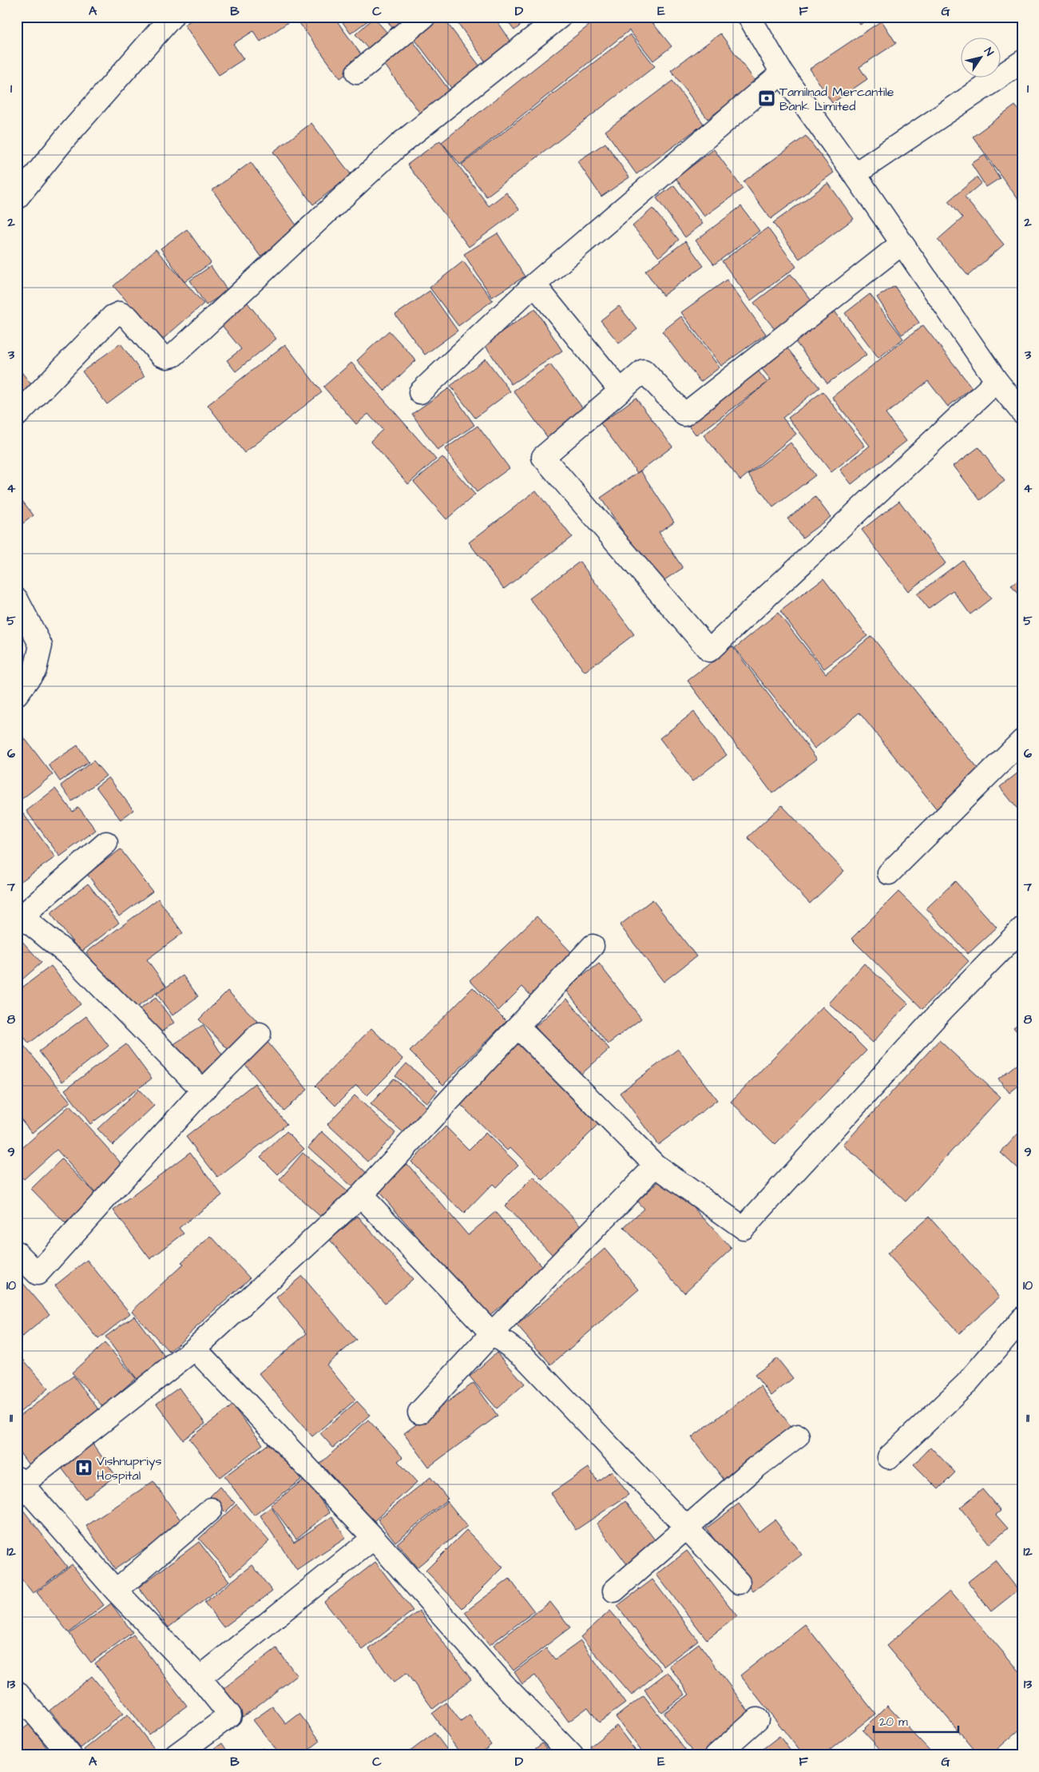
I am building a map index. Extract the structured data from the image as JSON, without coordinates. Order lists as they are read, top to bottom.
{
  "places": {
    "bank": ["Tamilnad Mercantile Bank Limited"],
    "hospital": ["Vishnupriys Hospital"]
  },
  "scale_bar": "20 m",
  "north": "top right",
  "grid": {
    "columns": [
      "A",
      "B",
      "C",
      "D",
      "E",
      "F",
      "G"
    ],
    "rows": [
      "1",
      "2",
      "3",
      "4",
      "5",
      "6",
      "7",
      "8",
      "9",
      "10",
      "11",
      "12",
      "13"
    ]
  }
}
